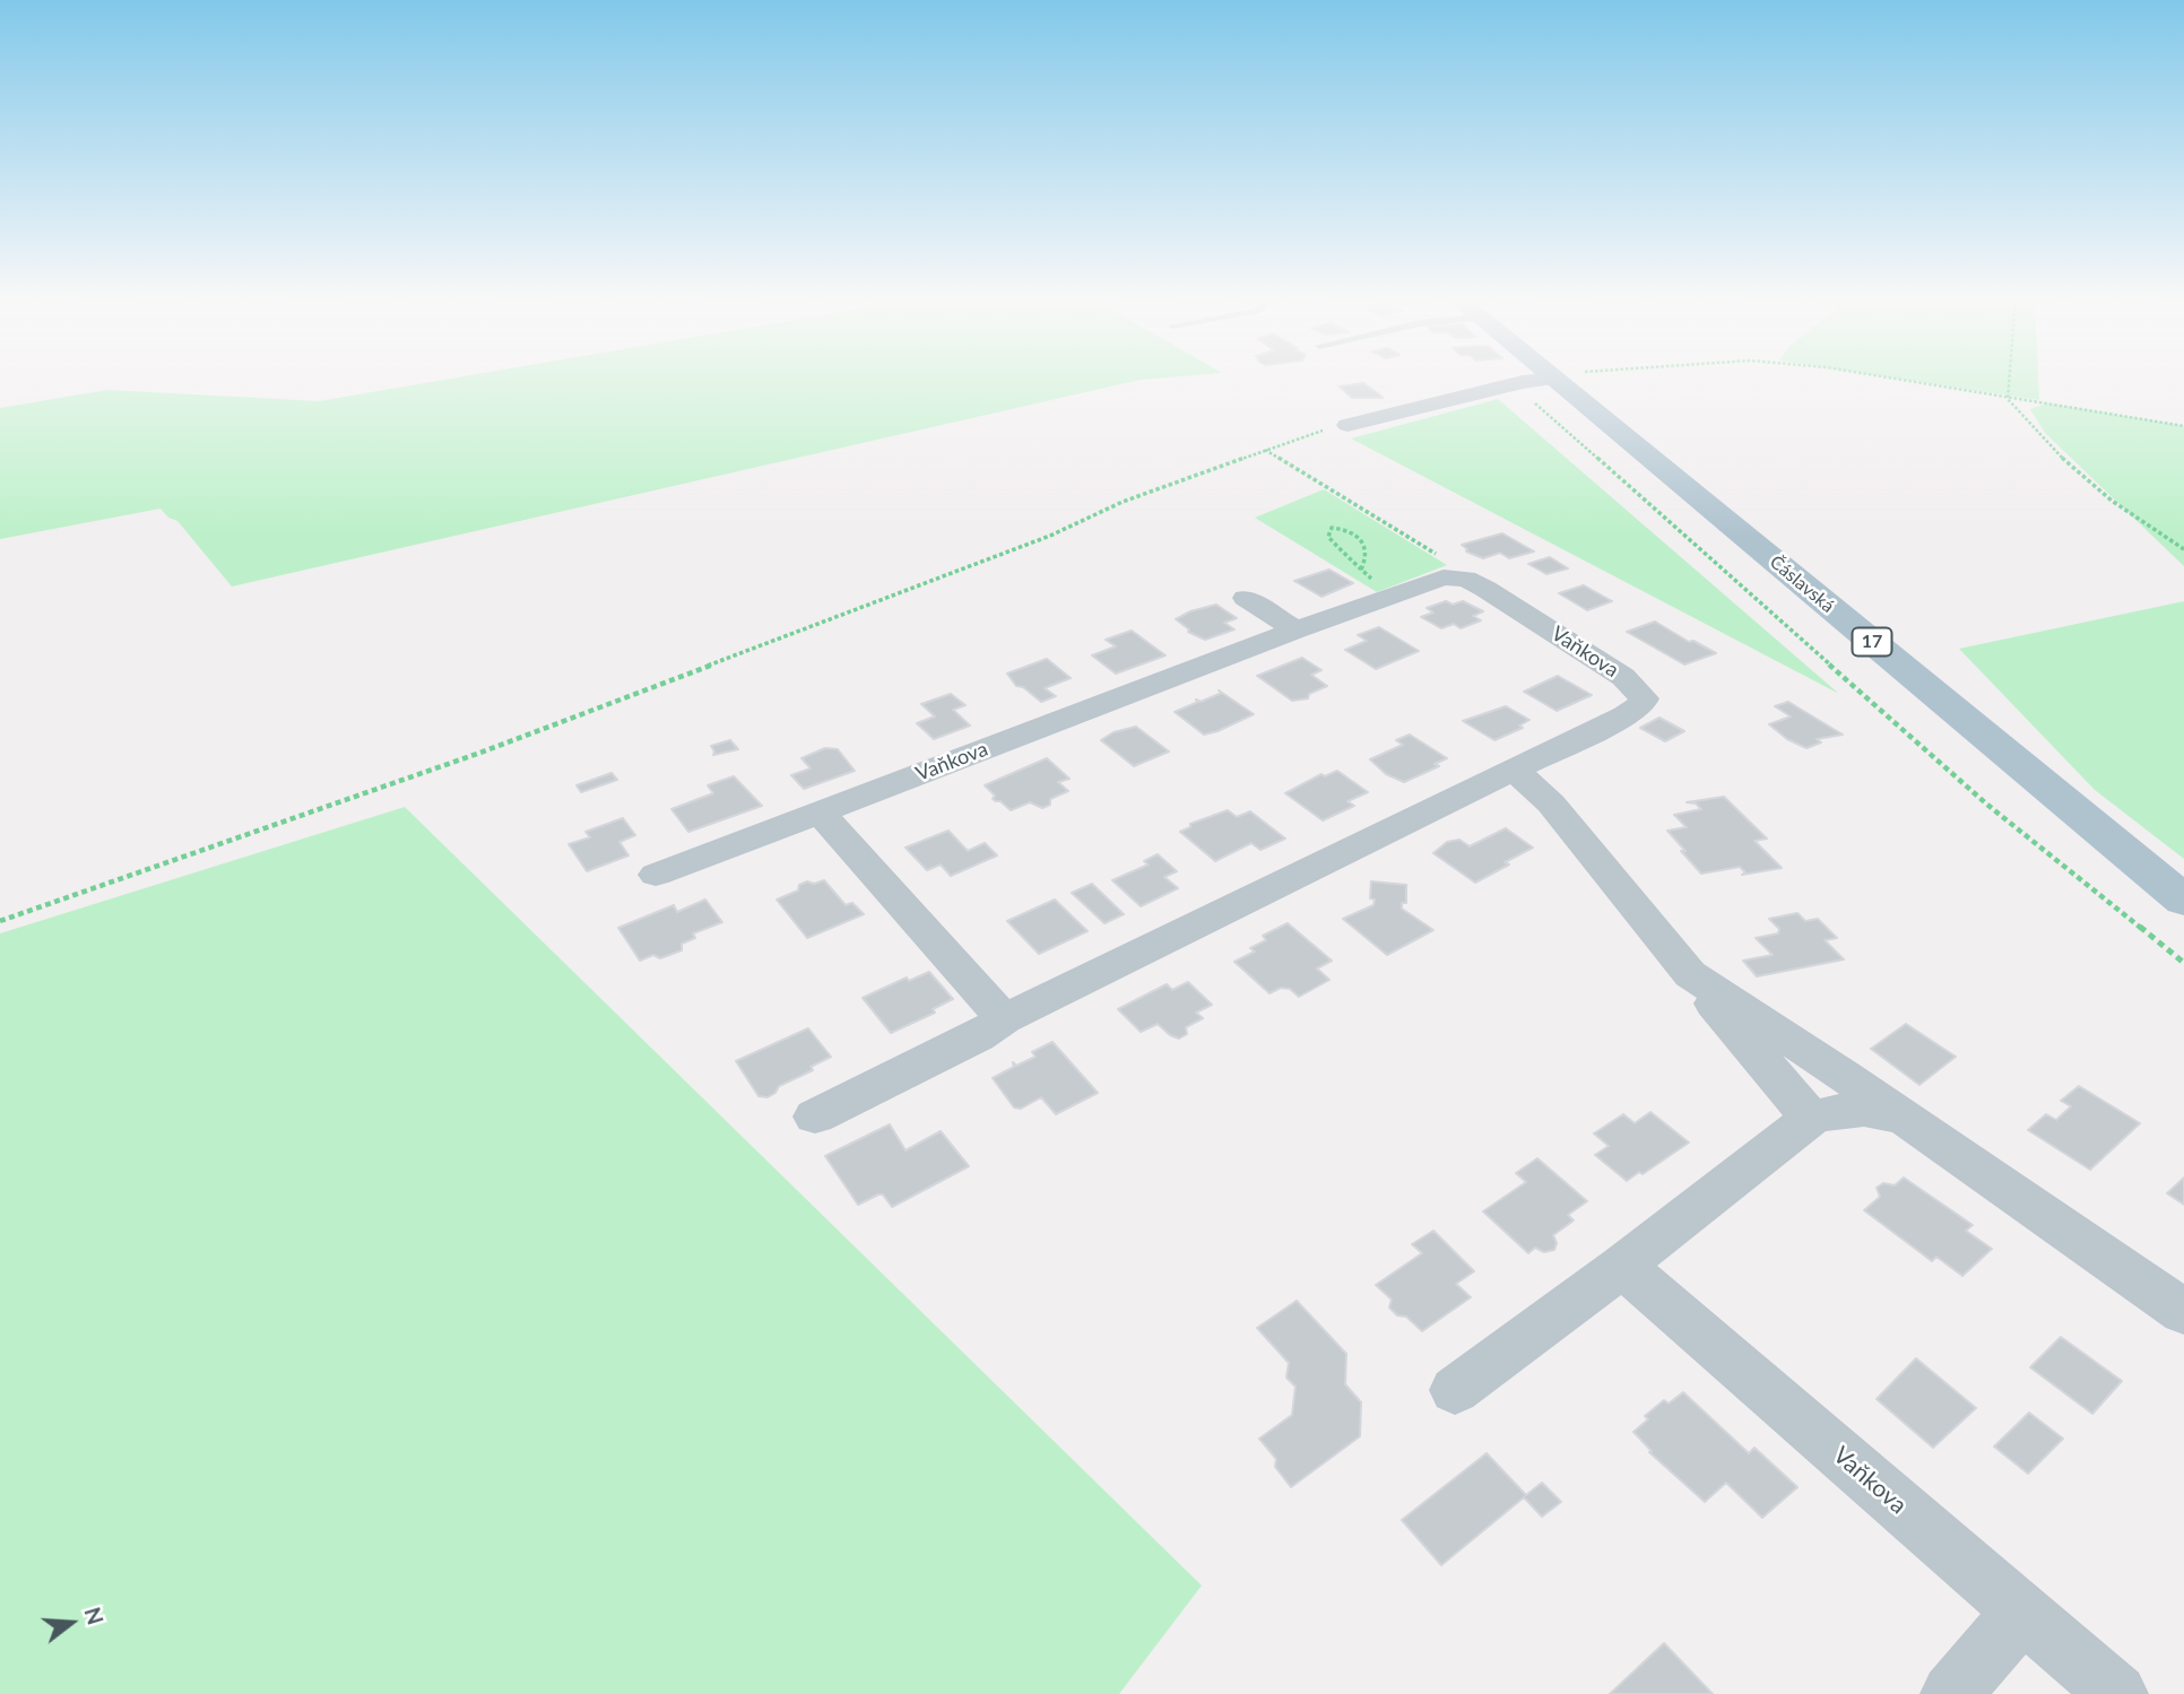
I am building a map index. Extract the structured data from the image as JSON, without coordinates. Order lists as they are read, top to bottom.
{
  "streets": {
    "main road": ["Čáslavská", "17"],
    "street": ["Vaňkova"]
  },
  "north": "right"
}
